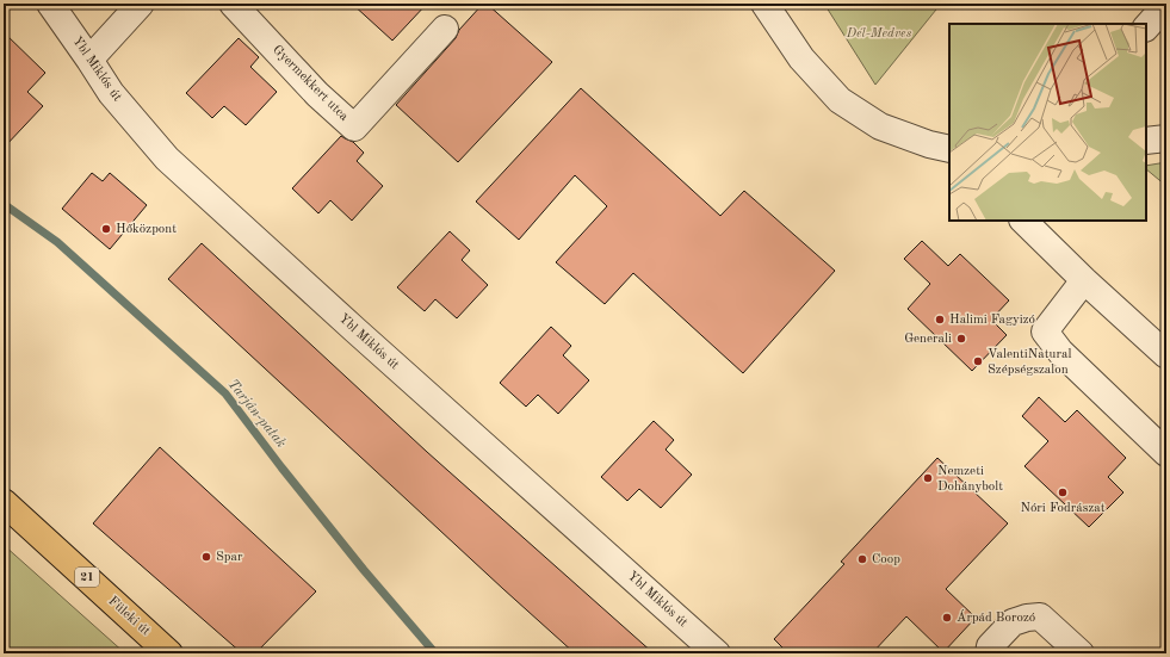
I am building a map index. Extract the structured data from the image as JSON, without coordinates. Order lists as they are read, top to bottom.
{
  "streets": {
    "main road": ["21", "Füleki út"],
    "street": ["Ybl Miklós út", "Gyermekkert utca"]
  },
  "water": ["Tarján-patak"],
  "parks": ["Dél-Medves"],
  "places": [
    "Hőközpont",
    "Halimi Fagyizó",
    "Generali",
    "ValentiNatural Szépségszalon",
    "Nemzeti Dohánybolt",
    "Nóri Fodrászat",
    "Spar",
    "Coop",
    "Árpád Borozó"
  ]
}
